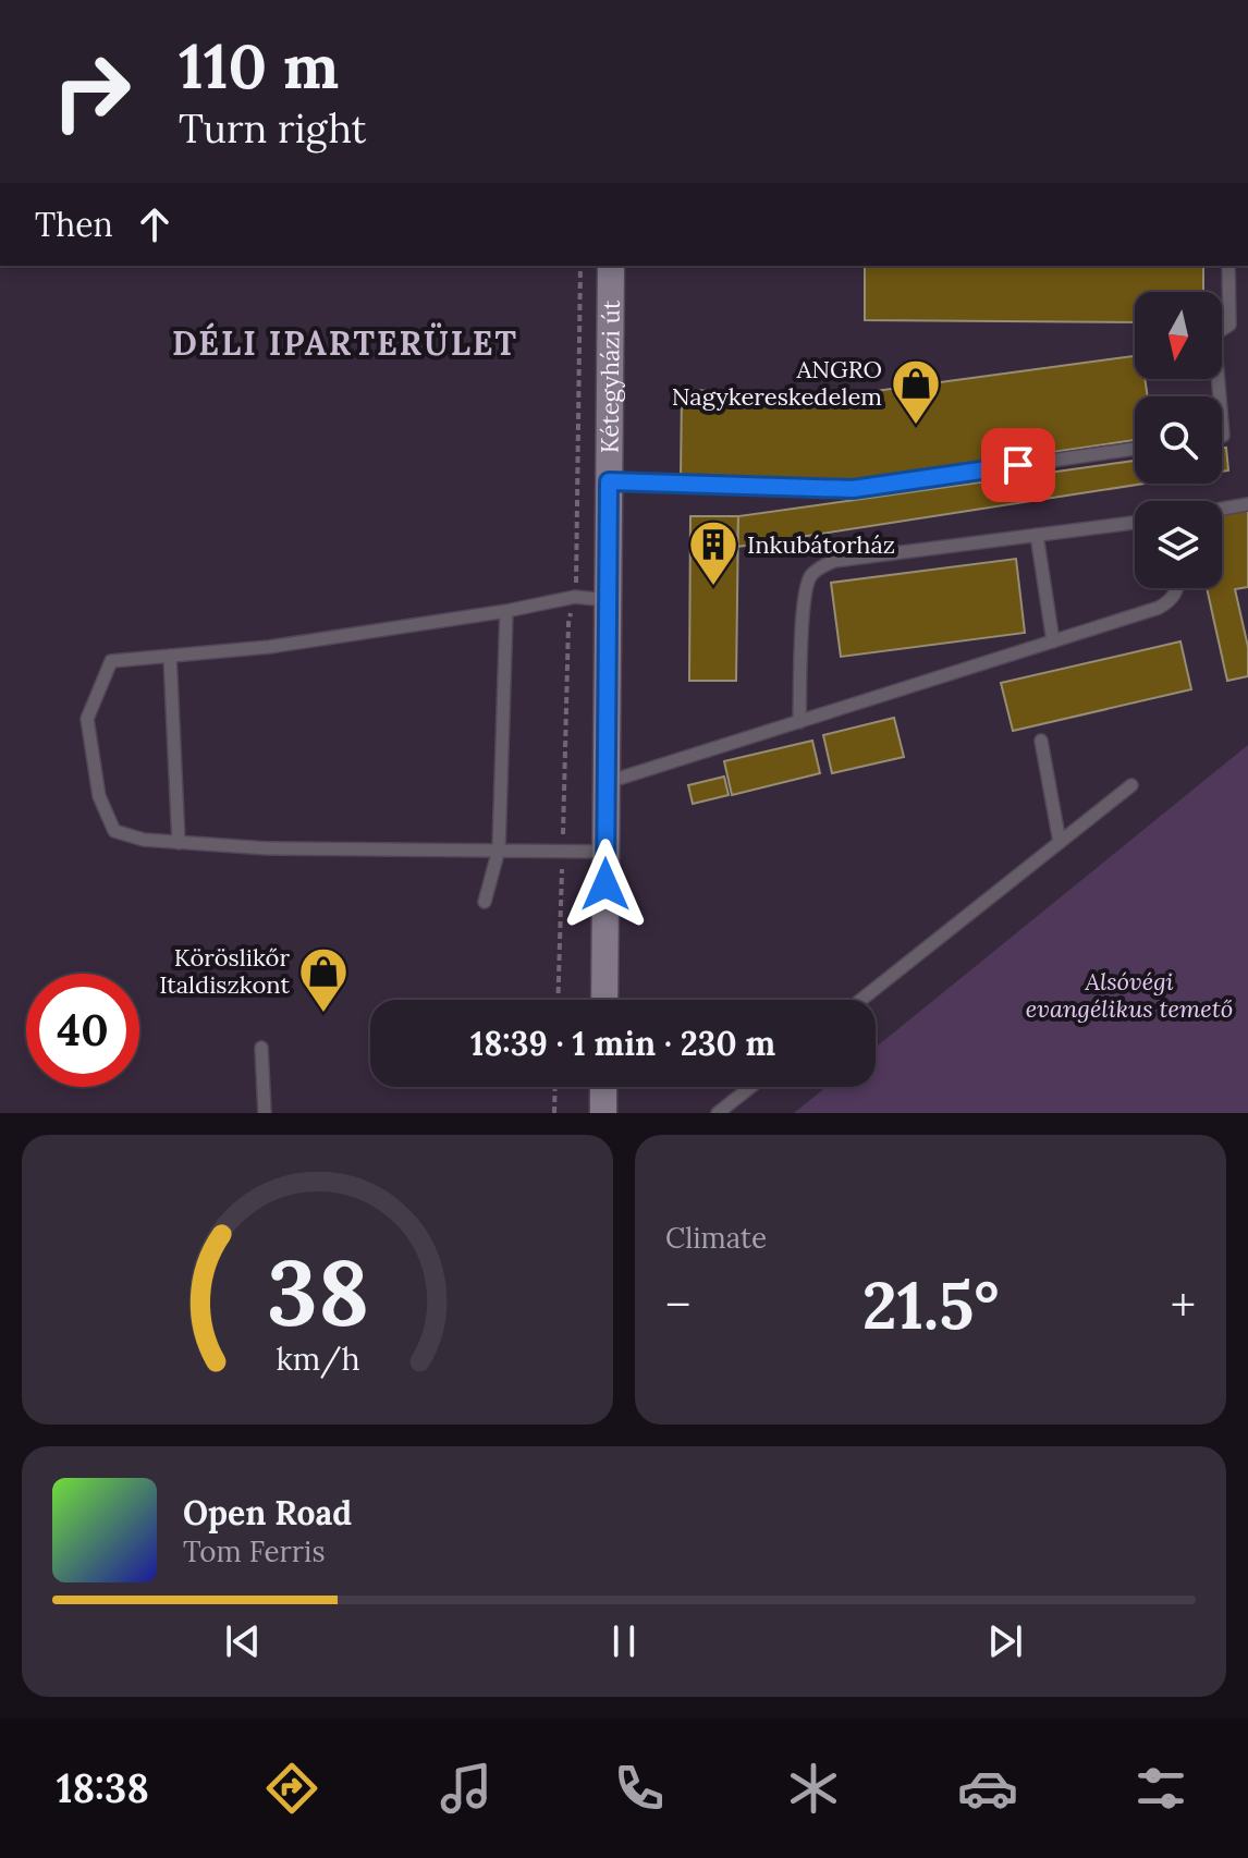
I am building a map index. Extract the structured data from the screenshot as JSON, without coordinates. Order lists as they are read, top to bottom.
{
  "streets": {
    "street": ["Kétegyházi út"]
  },
  "districts": ["DÉLI IPARTERÜLET"],
  "parks": ["Alsóvégi evangélikus temető"],
  "places": {
    "shop": ["ANGRO Nagykereskedelem", "Köröslikőr Italdiszkont"],
    "building": ["Inkubátorház"]
  },
  "north": "bottom",
  "page": {
    "turn": ["110 m", "Turn right"],
    "then": "Then",
    "limit": "40",
    "trip": "18:39 · 1 min · 230 m",
    "tile": "Climate",
    "heat": ["−", "21.5°", "+"],
    "song": ["Open Road", "Tom Ferris"],
    "tabs": "18:38",
    "gauge": ["38", "km/h"]
  }
}
